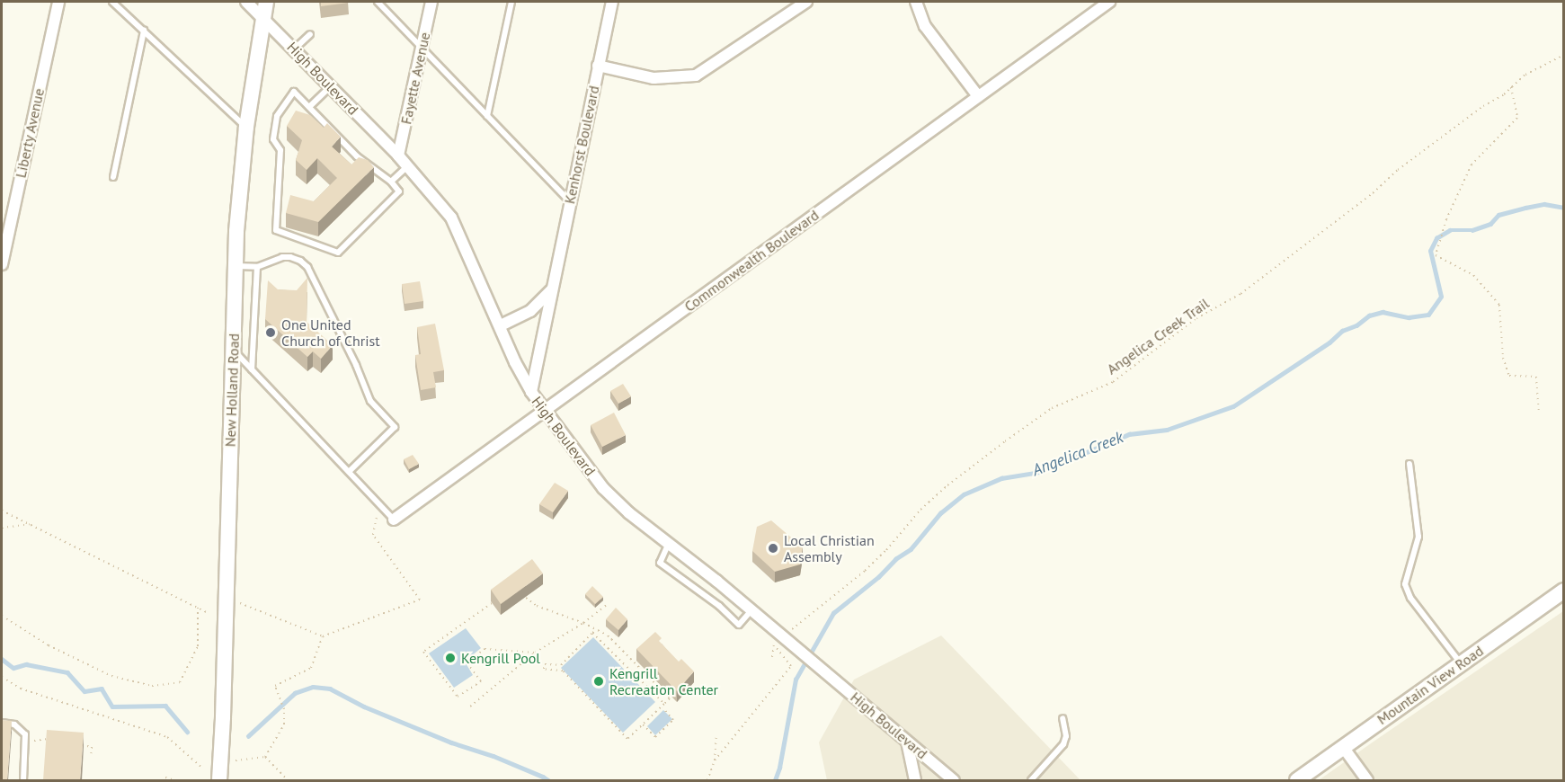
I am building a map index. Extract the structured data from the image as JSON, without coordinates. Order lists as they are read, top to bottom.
{
  "streets": {
    "main road": ["New Holland Road", "Mountain View Road"],
    "street": [
      "High Boulevard",
      "Fayette Avenue",
      "Liberty Avenue",
      "Kenhorst Boulevard",
      "Commonwealth Boulevard"
    ],
    "path": ["Angelica Creek Trail"]
  },
  "crossings": [
    ["High Boulevard", "Fayette Avenue"],
    ["High Boulevard", "Kenhorst Boulevard"],
    ["High Boulevard", "Commonwealth Boulevard"],
    ["High Boulevard", "Angelica Creek Trail"],
    ["High Boulevard", "New Holland Road"]
  ],
  "water": ["Angelica Creek"],
  "places": [
    "One United Church of Christ",
    "Local Christian Assembly",
    "Kengrill Pool",
    "Kengrill Recreation Center"
  ]
}
